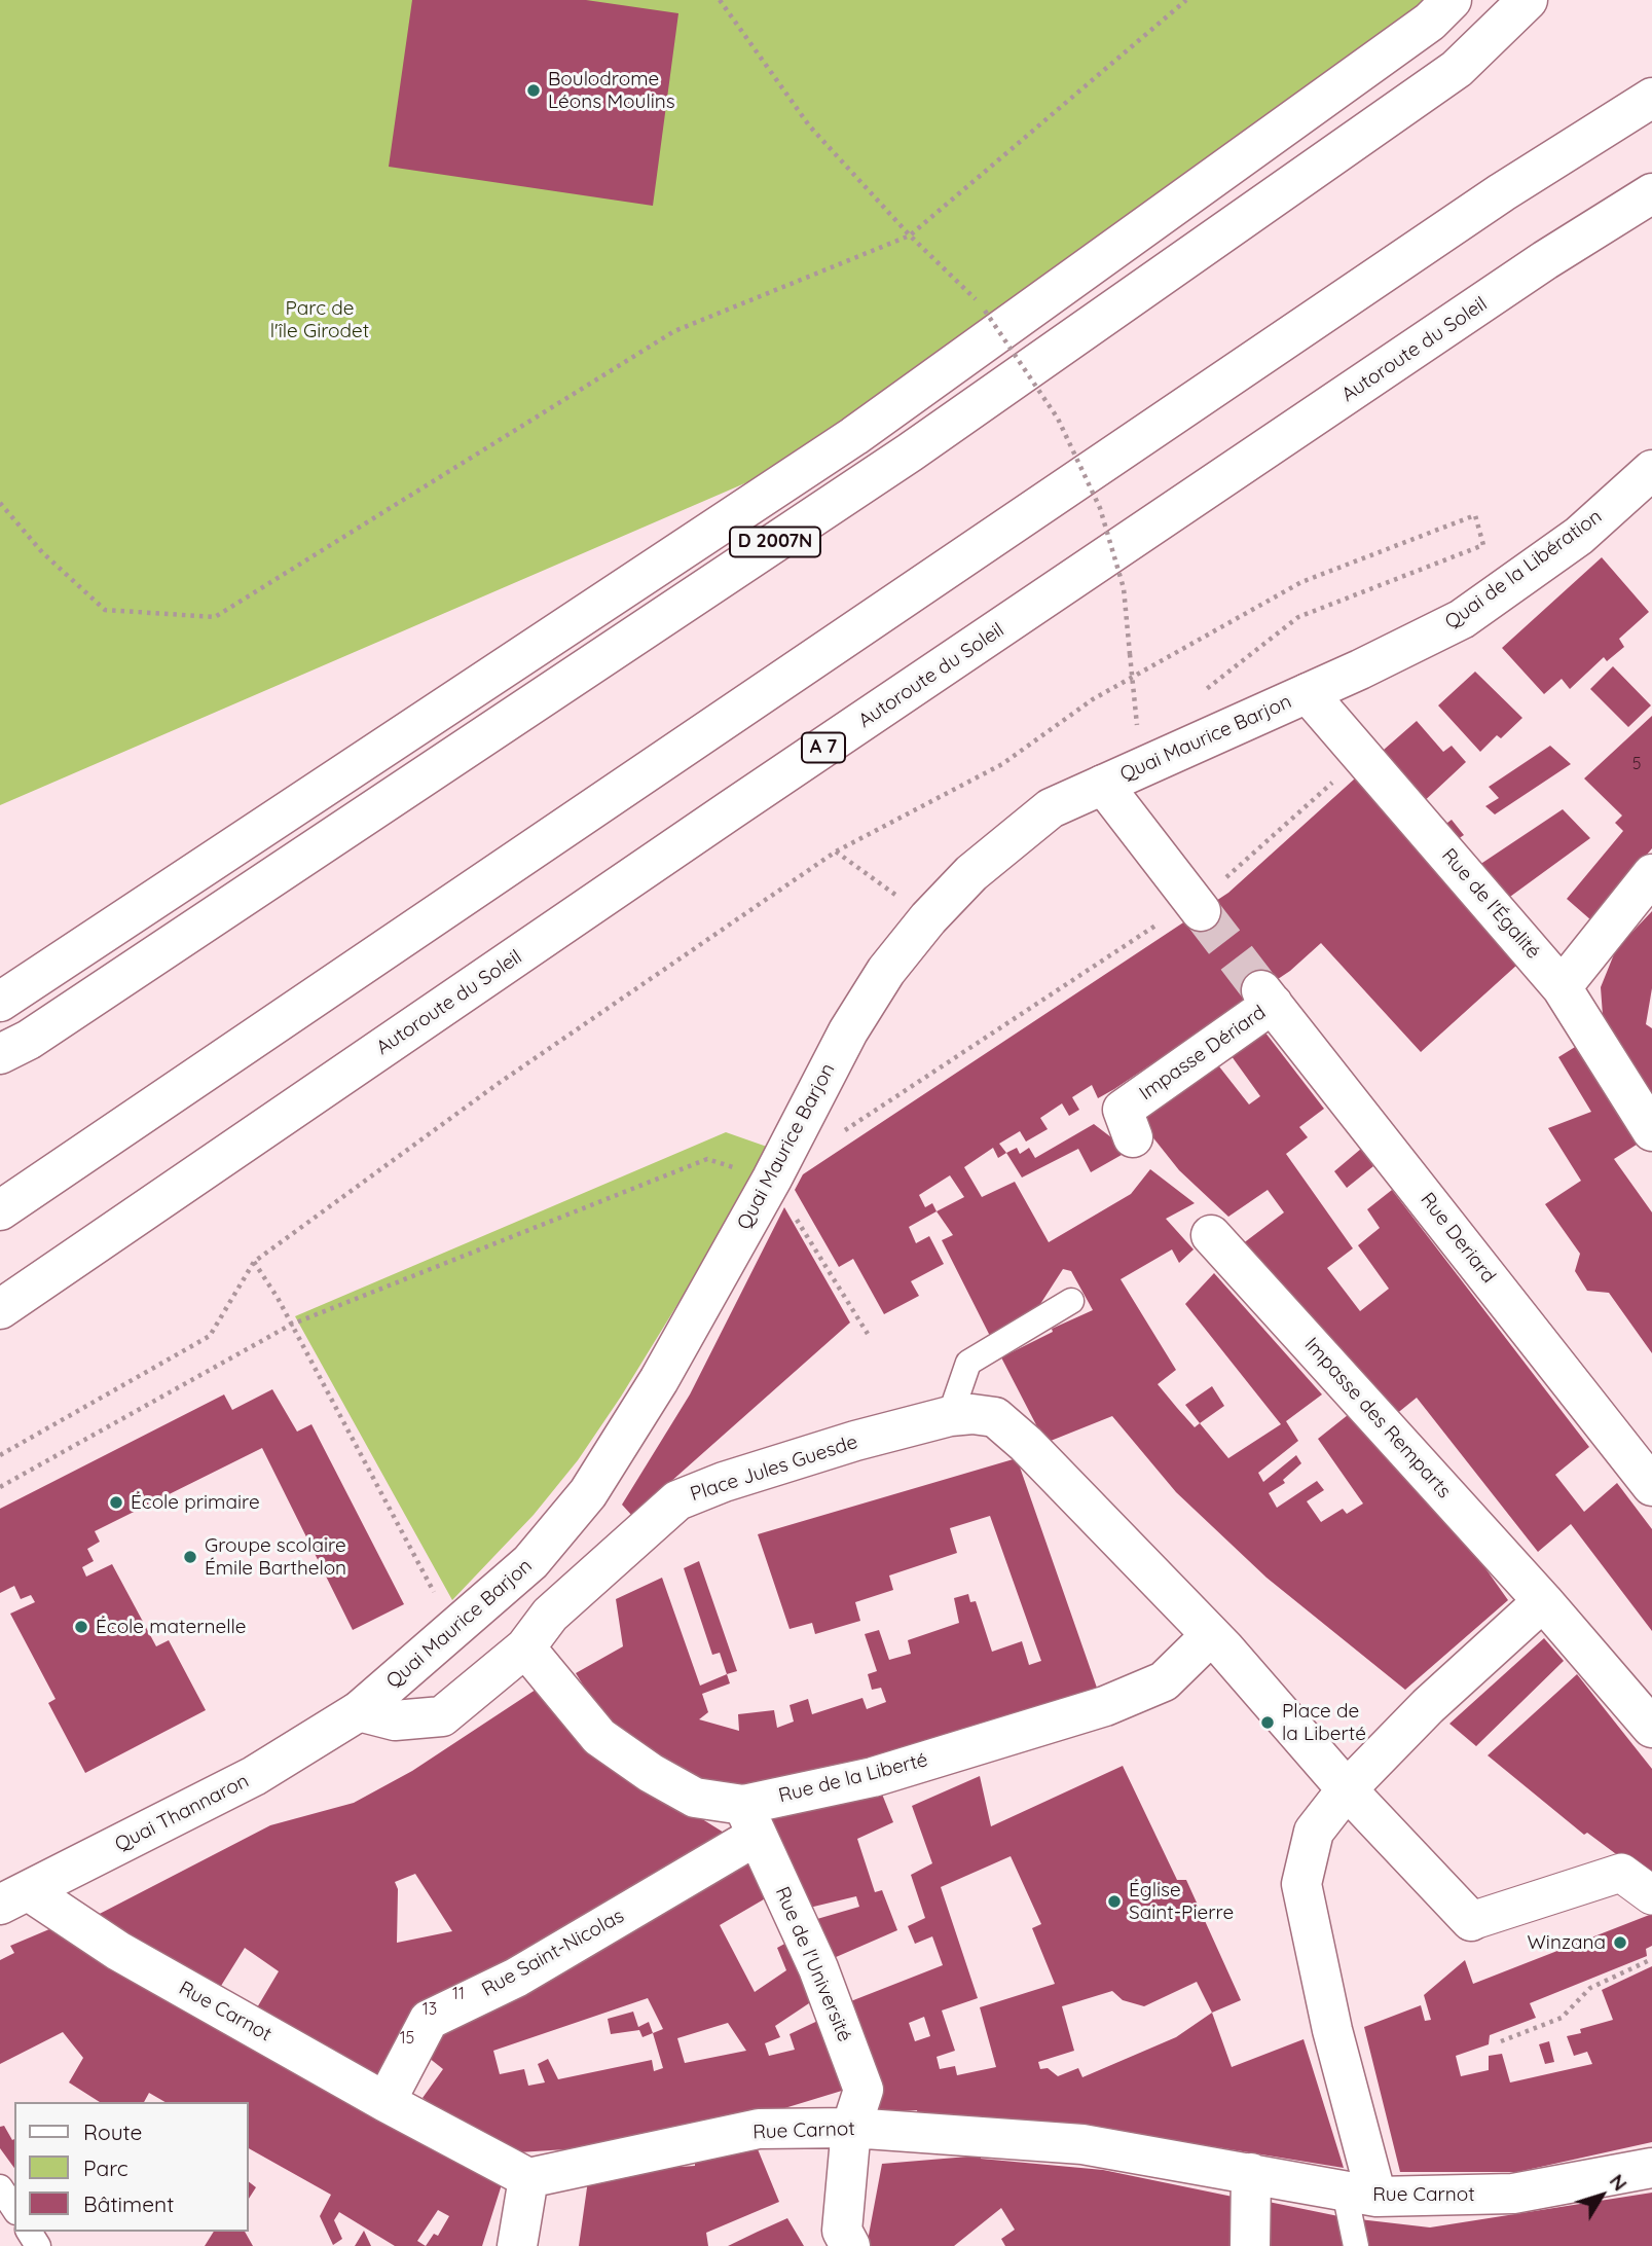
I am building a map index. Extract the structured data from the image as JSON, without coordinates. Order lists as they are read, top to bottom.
{
  "streets": {
    "main road": [
      "Autoroute du Soleil",
      "D 2007N",
      "Quai de la Libération",
      "Quai Maurice Barjon",
      "A 7",
      "Rue de l'Égalité",
      "Impasse Dériard",
      "Rue Deriard",
      "Impasse des Remparts",
      "Place Jules Guesde",
      "Rue de la Liberté",
      "Quai Thannaron",
      "Rue Saint-Nicolas",
      "Rue de l'Université",
      "Rue Carnot"
    ]
  },
  "crossings": [
    ["Quai de la Libération", "Quai Maurice Barjon"],
    ["Quai de la Libération", "Rue de l'Égalité"],
    ["Quai Maurice Barjon", "Rue de l'Égalité"],
    ["Quai Maurice Barjon", "Place Jules Guesde"],
    ["Quai Maurice Barjon", "Quai Thannaron"],
    ["Impasse Dériard", "Rue Deriard"],
    ["Place Jules Guesde", "Rue de la Liberté"],
    ["Place Jules Guesde", "Quai Thannaron"],
    ["Rue de la Liberté", "Rue Saint-Nicolas"],
    ["Rue de la Liberté", "Rue de l'Université"],
    ["Quai Thannaron", "Rue Carnot"],
    ["Rue Saint-Nicolas", "Rue de l'Université"],
    ["Rue Saint-Nicolas", "Rue Carnot"],
    ["Rue de l'Université", "Rue Carnot"]
  ],
  "parks": ["Parc de l'île Girodet"],
  "places": [
    "Boulodrome Léons Moulins",
    "École primaire",
    "Groupe scolaire Émile Barthelon",
    "École maternelle",
    "Place de la Liberté",
    "Église Saint-Pierre",
    "Winzana"
  ],
  "house_numbers": [
    "5",
    "11",
    "13",
    "15"
  ],
  "legend": ["Route", "Parc", "Bâtiment"],
  "north": "top right"
}
